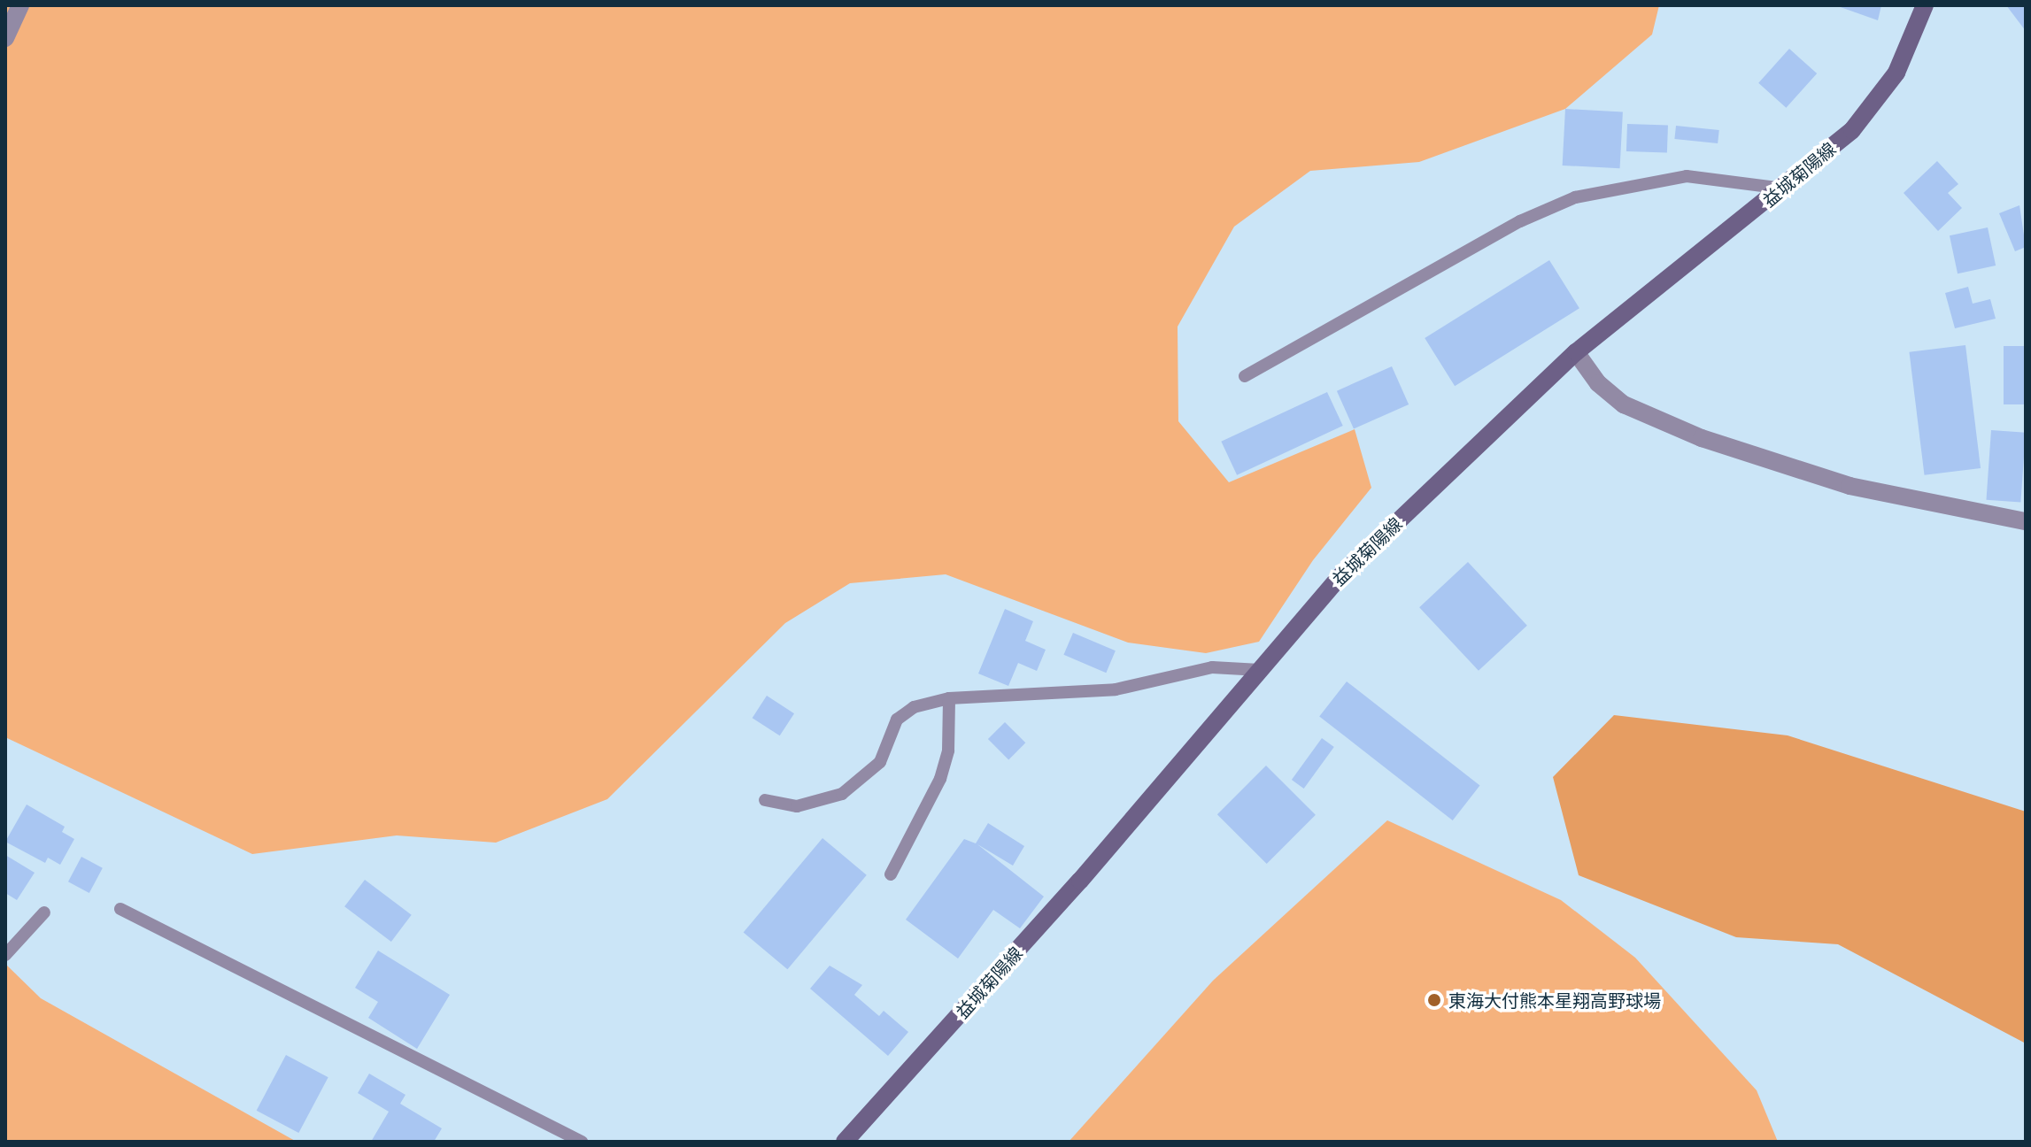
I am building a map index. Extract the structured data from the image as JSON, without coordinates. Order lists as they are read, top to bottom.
{
  "streets": {
    "main road": ["益城菊陽線"]
  },
  "places": ["東海大付熊本星翔高野球場"]
}
